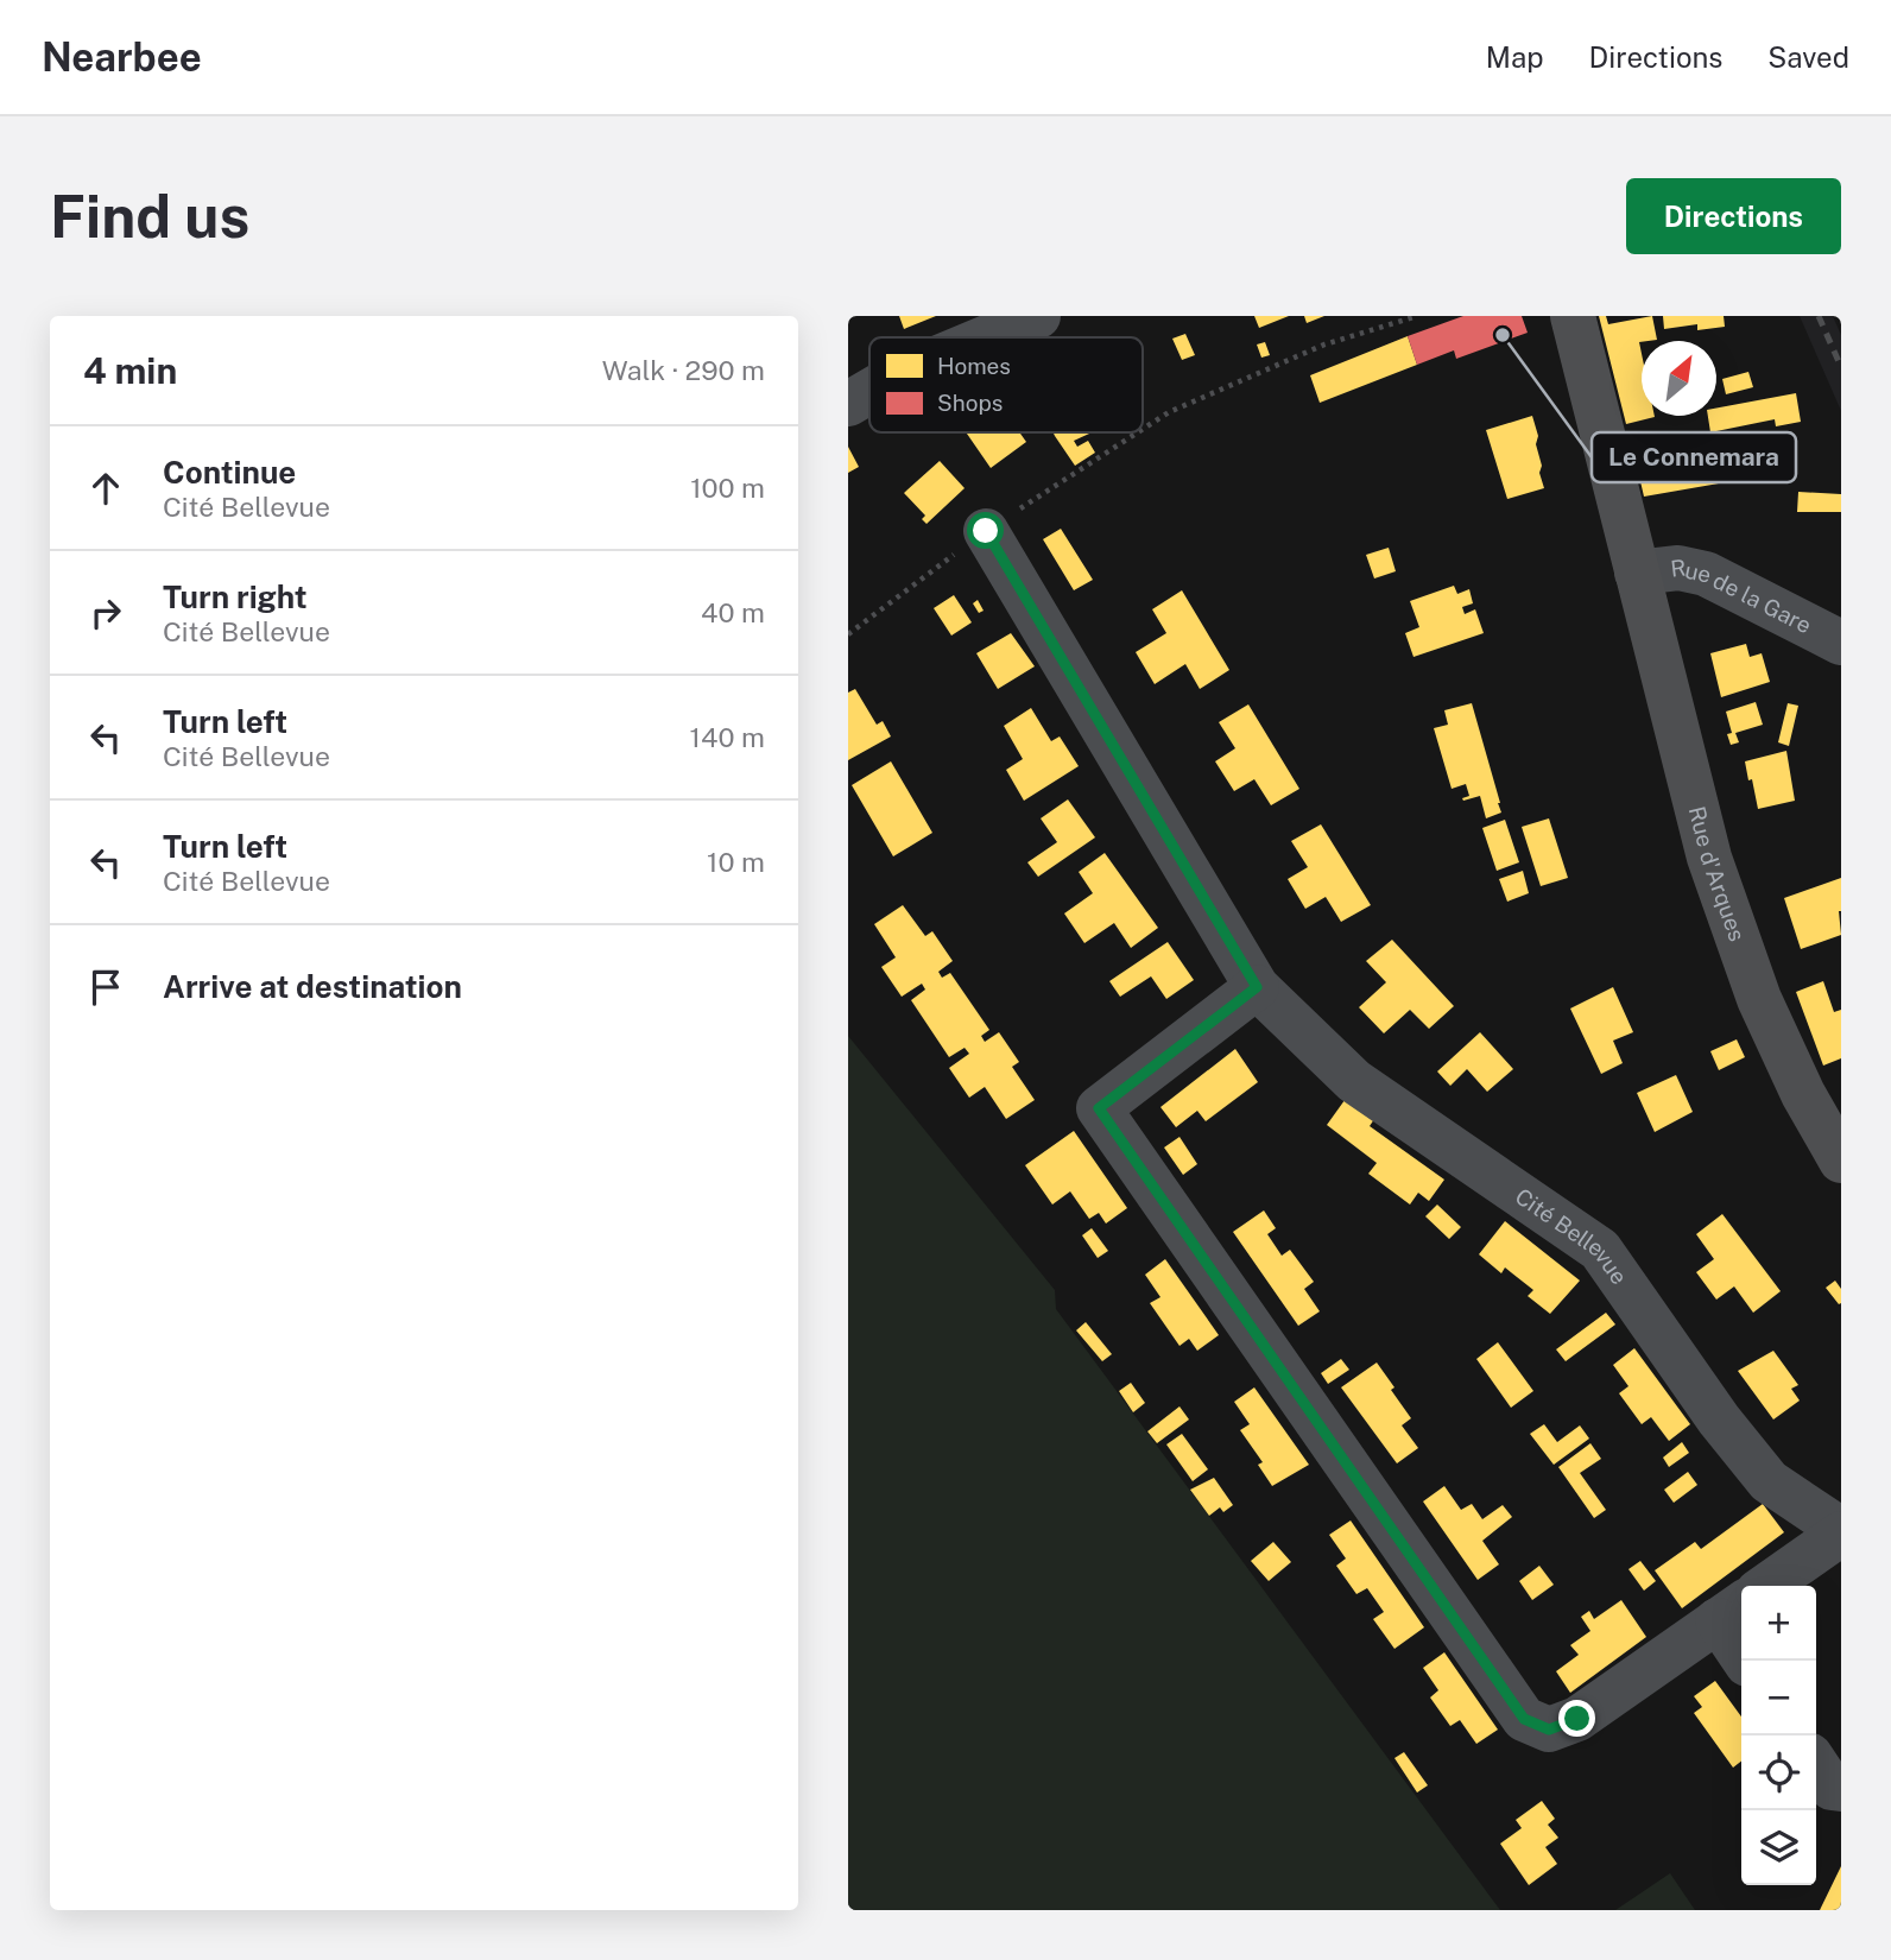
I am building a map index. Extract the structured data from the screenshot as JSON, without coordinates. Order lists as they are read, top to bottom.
{
  "streets": {
    "main road": ["Rue d'Arques"],
    "street": ["Rue de la Gare", "Cité Bellevue"]
  },
  "crossings": [
    ["Rue de la Gare", "Rue d'Arques"]
  ],
  "places": ["Le Connemara"],
  "legend": ["Homes", "Shops"],
  "north": "top right",
  "page": {
    "header": "Nearbee",
    "nav": ["Map", "Directions", "Saved"],
    "buttons": "Directions",
    "title": "Find us",
    "heading": ["4 min", "Walk · 290 m"],
    "list": [
      ["Continue", "Cité Bellevue", "100 m"],
      ["Turn right", "Cité Bellevue", "40 m"],
      ["Turn left", "Cité Bellevue", "140 m"],
      ["Turn left", "Cité Bellevue", "10 m"],
      "Arrive at destination"
    ],
    "map_buttons": ["+", "−"]
  }
}
